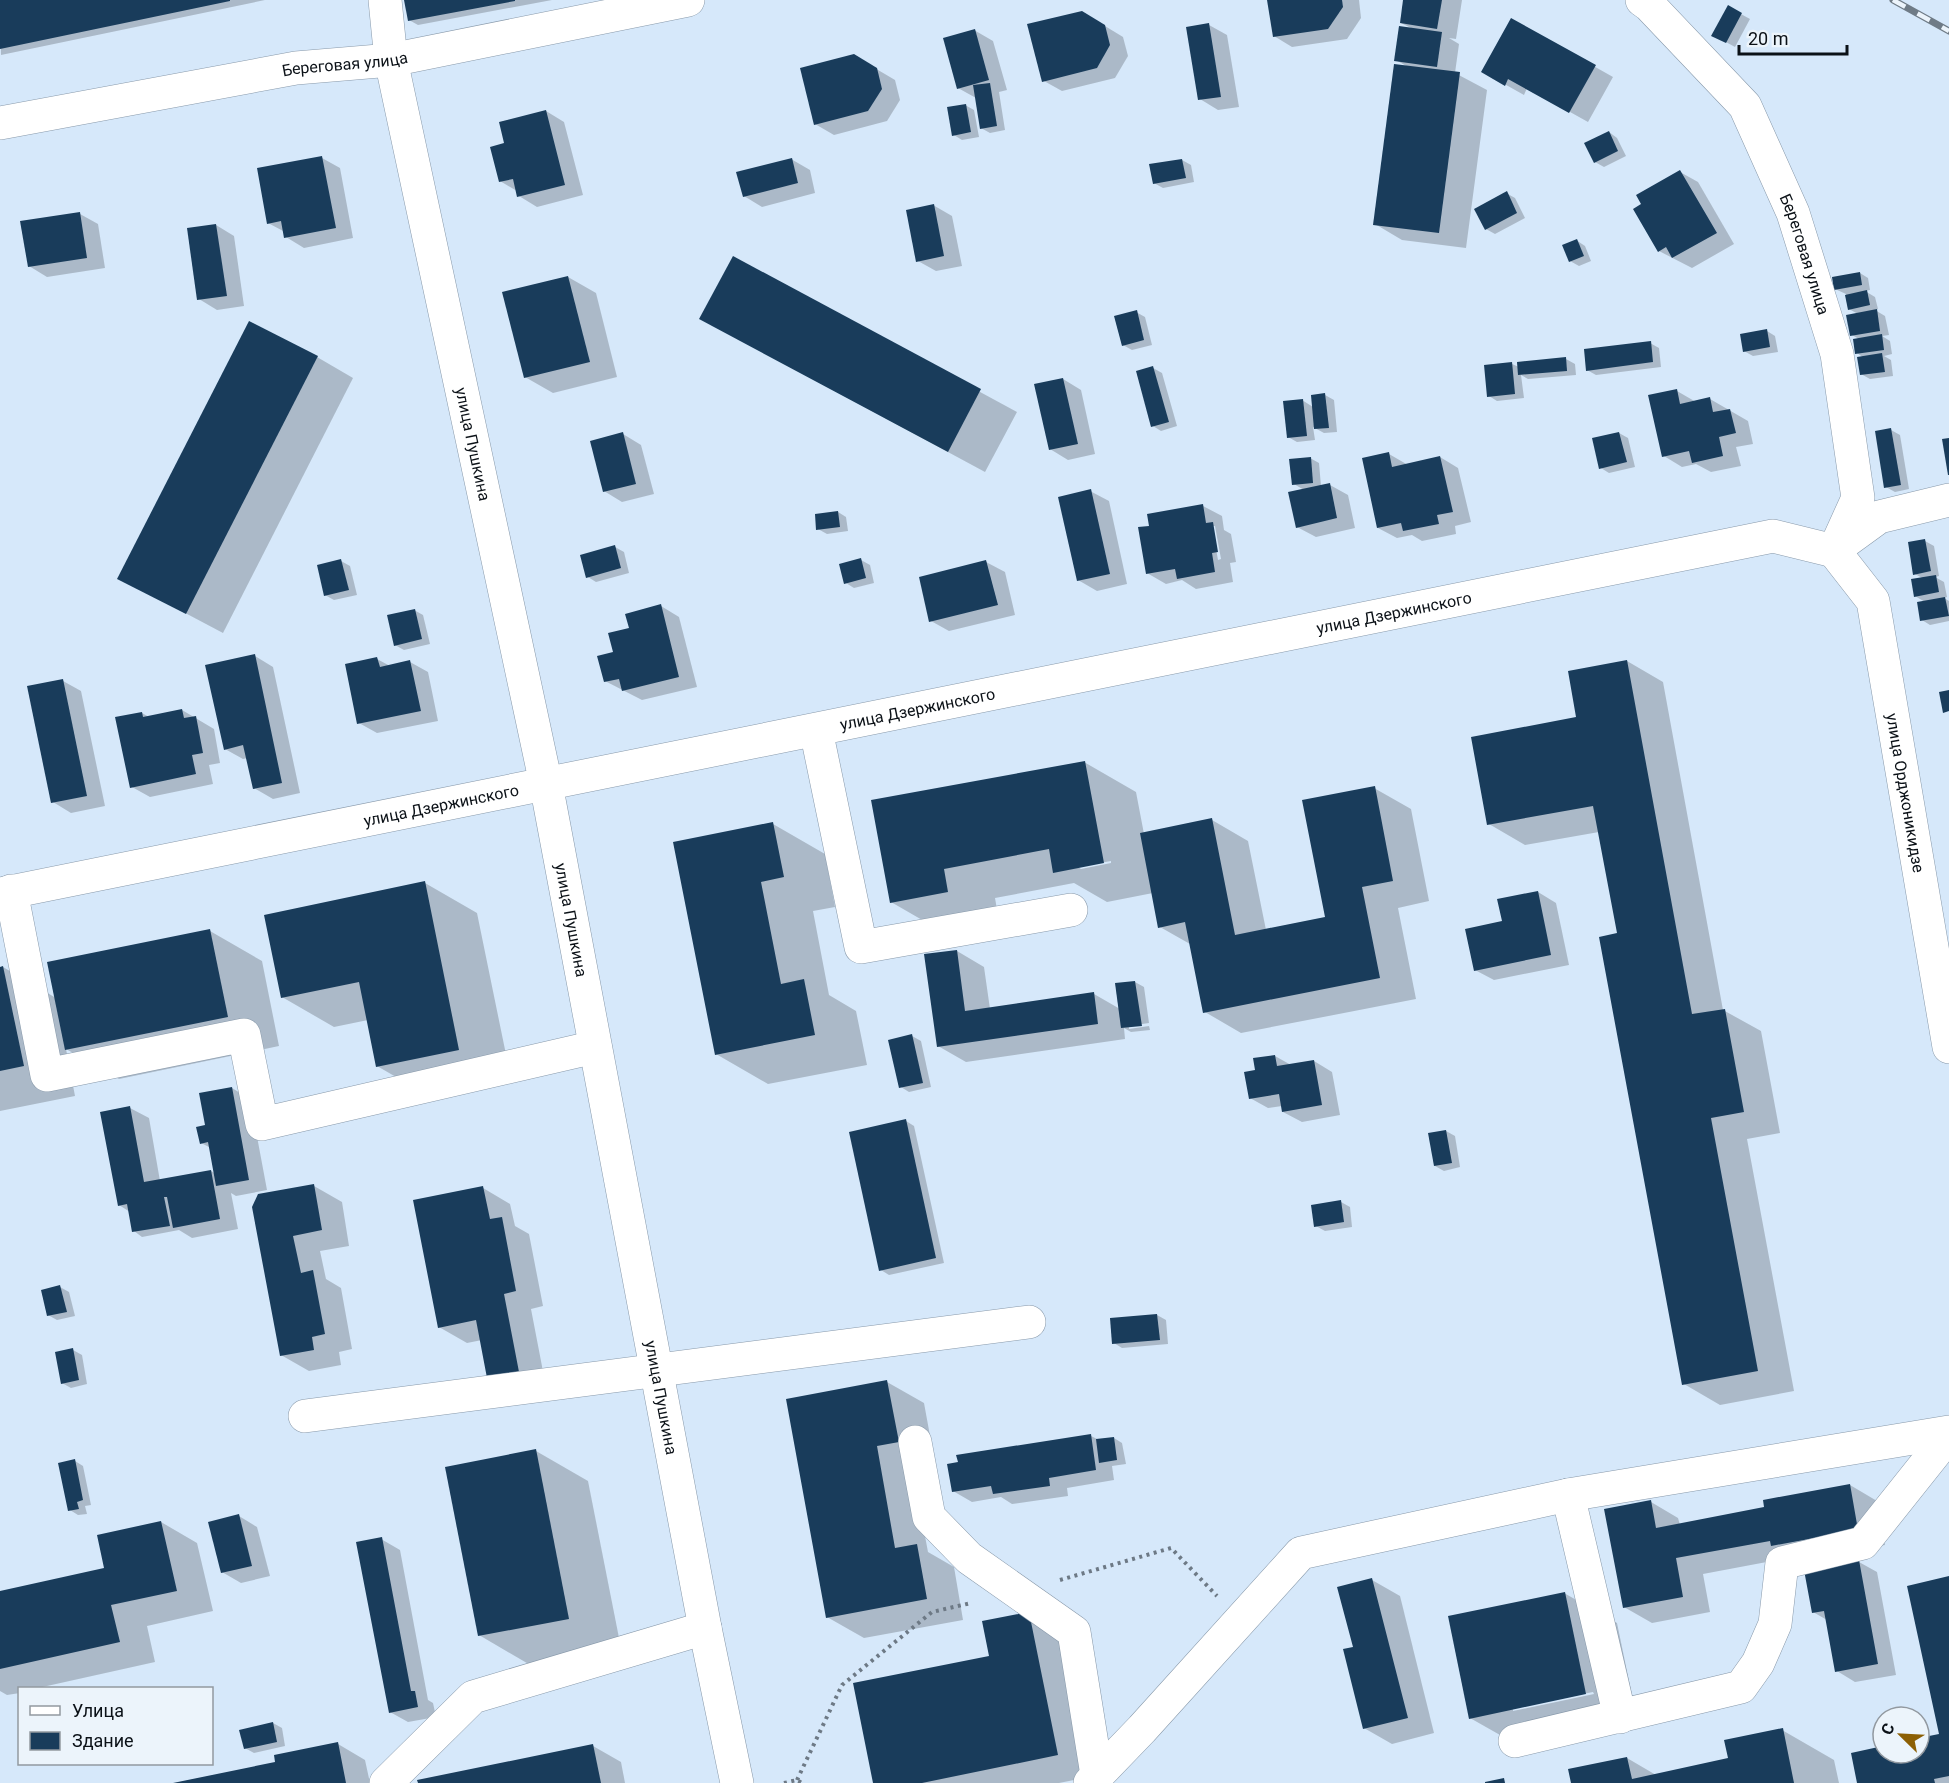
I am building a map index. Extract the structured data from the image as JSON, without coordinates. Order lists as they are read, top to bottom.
{
  "streets": {
    "street": [
      "Береговая улица",
      "улица Пушкина",
      "улица Дзержинского",
      "улица Орджоникидзе"
    ]
  },
  "crossings": [
    ["Береговая улица", "улица Пушкина"],
    ["Береговая улица", "улица Дзержинского"],
    ["Береговая улица", "улица Орджоникидзе"],
    ["улица Пушкина", "улица Дзержинского"],
    ["улица Дзержинского", "улица Орджоникидзе"]
  ],
  "legend": ["Улица", "Здание"],
  "scale_bar": "20 m",
  "north": "top left"
}
